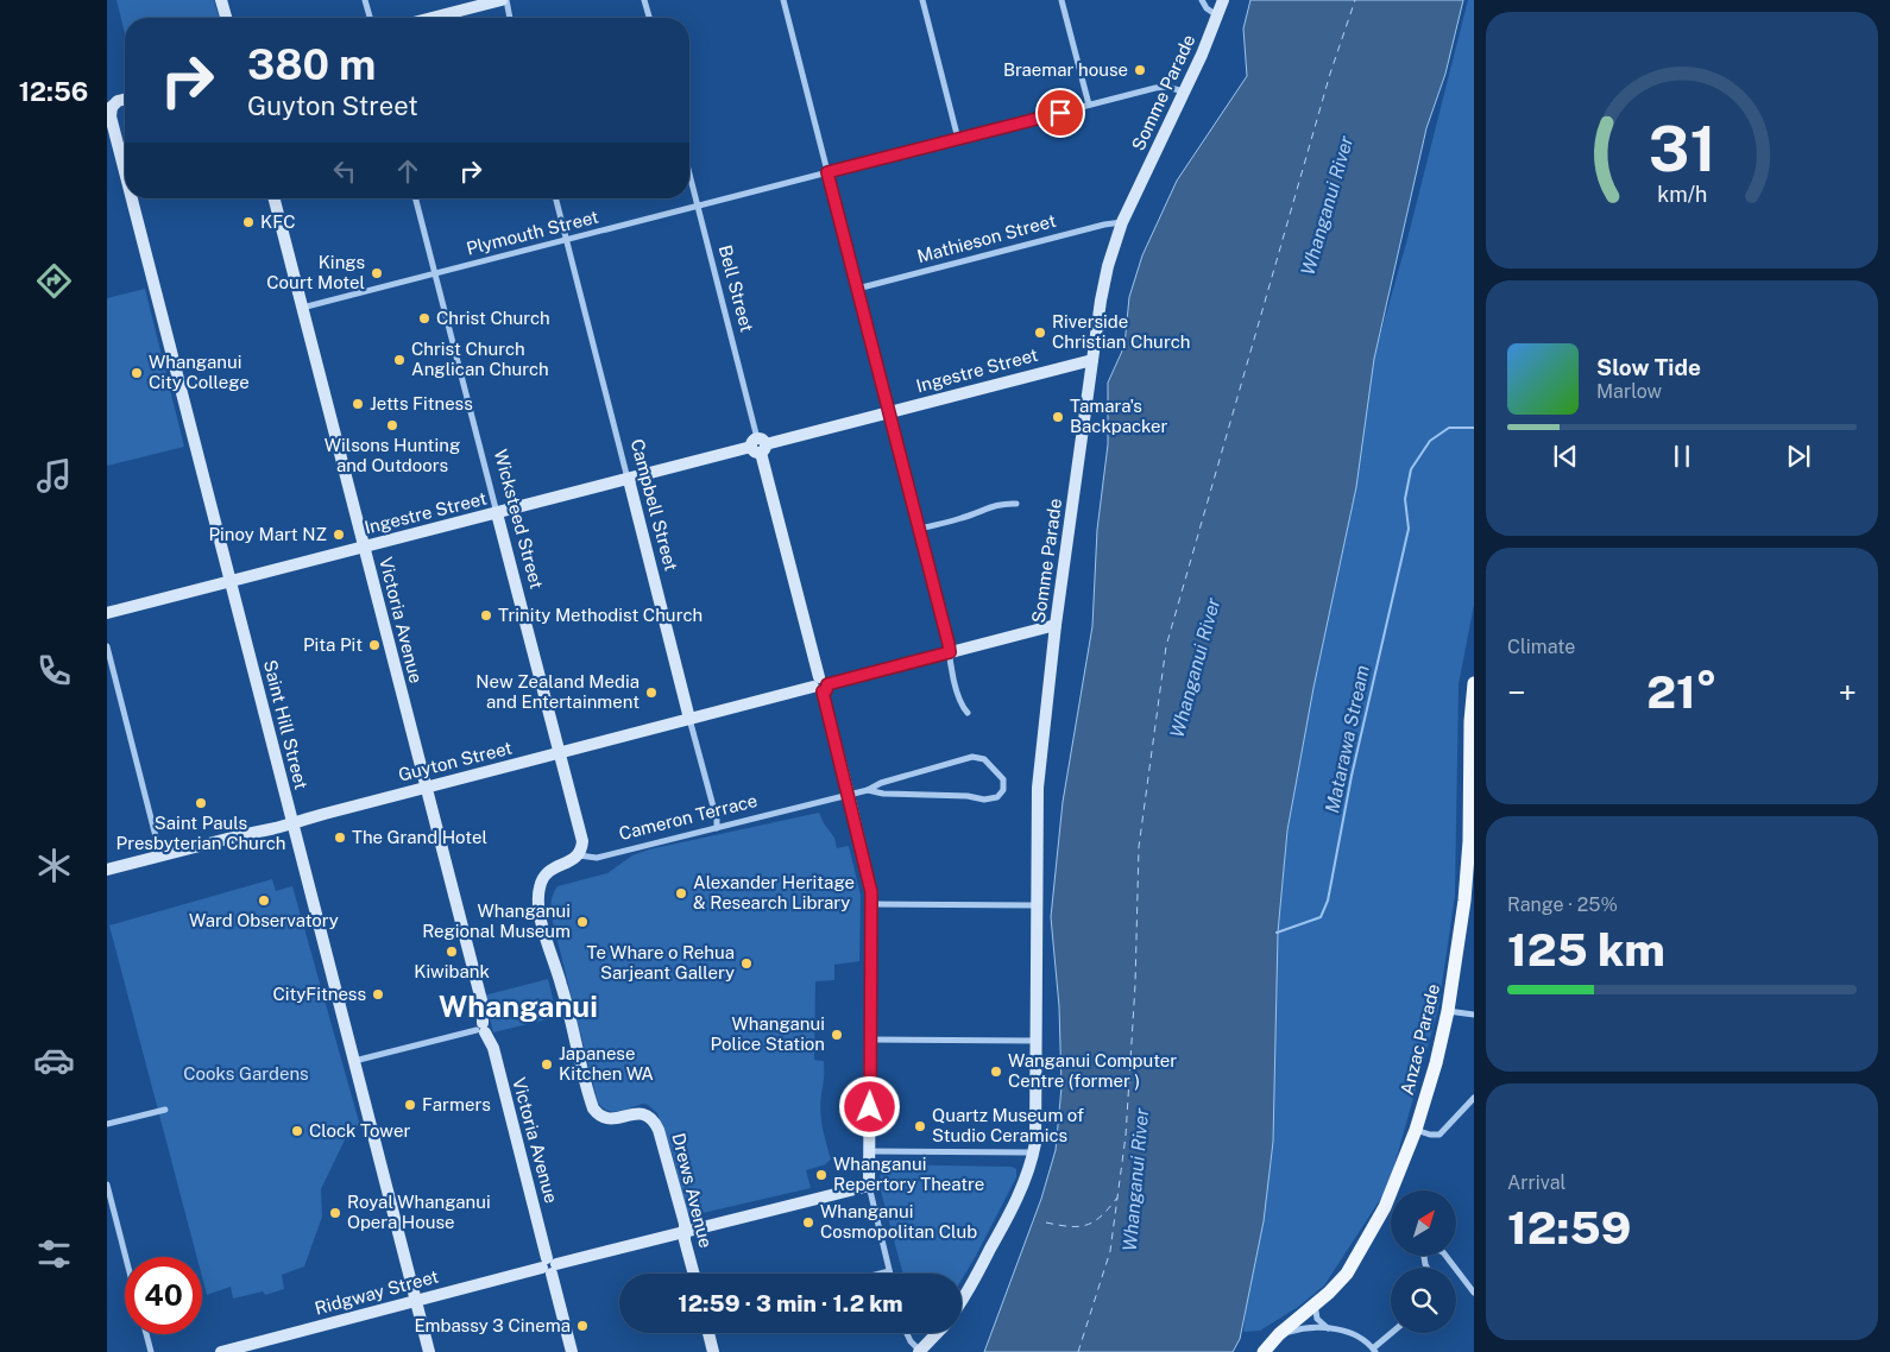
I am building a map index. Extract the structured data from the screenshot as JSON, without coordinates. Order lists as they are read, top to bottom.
{
  "streets": {
    "main road": ["Anzac Parade"],
    "street": [
      "Somme Parade",
      "Plymouth Street",
      "Mathieson Street",
      "Bell Street",
      "Ingestre Street",
      "Campbell Street",
      "Wicksteed Street",
      "Victoria Avenue",
      "Saint Hill Street",
      "Guyton Street",
      "Cameron Terrace",
      "Drews Avenue",
      "Ridgway Street"
    ]
  },
  "crossings": [
    ["Somme Parade", "Plymouth Street"],
    ["Somme Parade", "Mathieson Street"],
    ["Somme Parade", "Ingestre Street"],
    ["Somme Parade", "Guyton Street"],
    ["Plymouth Street", "Bell Street"],
    ["Plymouth Street", "Campbell Street"],
    ["Plymouth Street", "Wicksteed Street"],
    ["Plymouth Street", "Victoria Avenue"],
    ["Bell Street", "Ingestre Street"],
    ["Bell Street", "Guyton Street"],
    ["Bell Street", "Cameron Terrace"],
    ["Bell Street", "Ridgway Street"],
    ["Ingestre Street", "Campbell Street"],
    ["Ingestre Street", "Wicksteed Street"],
    ["Ingestre Street", "Victoria Avenue"],
    ["Ingestre Street", "Saint Hill Street"],
    ["Campbell Street", "Guyton Street"],
    ["Campbell Street", "Cameron Terrace"],
    ["Wicksteed Street", "Guyton Street"],
    ["Wicksteed Street", "Cameron Terrace"],
    ["Victoria Avenue", "Guyton Street"],
    ["Victoria Avenue", "Ridgway Street"],
    ["Saint Hill Street", "Guyton Street"],
    ["Saint Hill Street", "Ridgway Street"],
    ["Cameron Terrace", "Drews Avenue"],
    ["Drews Avenue", "Ridgway Street"]
  ],
  "districts": ["Whanganui"],
  "water": ["Whanganui River", "Matarawa Stream"],
  "parks": ["Cooks Gardens"],
  "places": [
    "Braemar house",
    "KFC",
    "Kings Court Motel",
    "Christ Church",
    "Riverside Christian Church",
    "Christ Church Anglican Church",
    "Whanganui City College",
    "Jetts Fitness",
    "Tamara's Backpacker",
    "Wilsons Hunting and Outdoors",
    "Pinoy Mart NZ",
    "Trinity Methodist Church",
    "Pita Pit",
    "New Zealand Media and Entertainment",
    "Saint Pauls Presbyterian Church",
    "The Grand Hotel",
    "Alexander Heritage & Research Library",
    "Ward Observatory",
    "Whanganui Regional Museum",
    "Kiwibank",
    "Te Whare o Rehua Sarjeant Gallery",
    "CityFitness",
    "Whanganui Police Station",
    "Japanese Kitchen WA",
    "Wanganui Computer Centre (former )",
    "Farmers",
    "Quartz Museum of Studio Ceramics",
    "Clock Tower",
    "Whanganui Repertory Theatre",
    "Royal Whanganui Opera House",
    "Whanganui Cosmopolitan Club",
    "Embassy 3 Cinema"
  ],
  "north": "top right",
  "page": {
    "tabs": "12:56",
    "turn": ["380 m", "Guyton Street"],
    "song": ["Slow Tide", "Marlow"],
    "tile": [
      "Climate",
      ["Range · 25%", "125 km"],
      ["Arrival", "12:59"]
    ],
    "heat": ["−", "21°", "+"],
    "limit": "40",
    "trip": "12:59 · 3 min · 1.2 km",
    "gauge": ["31", "km/h"]
  }
}
